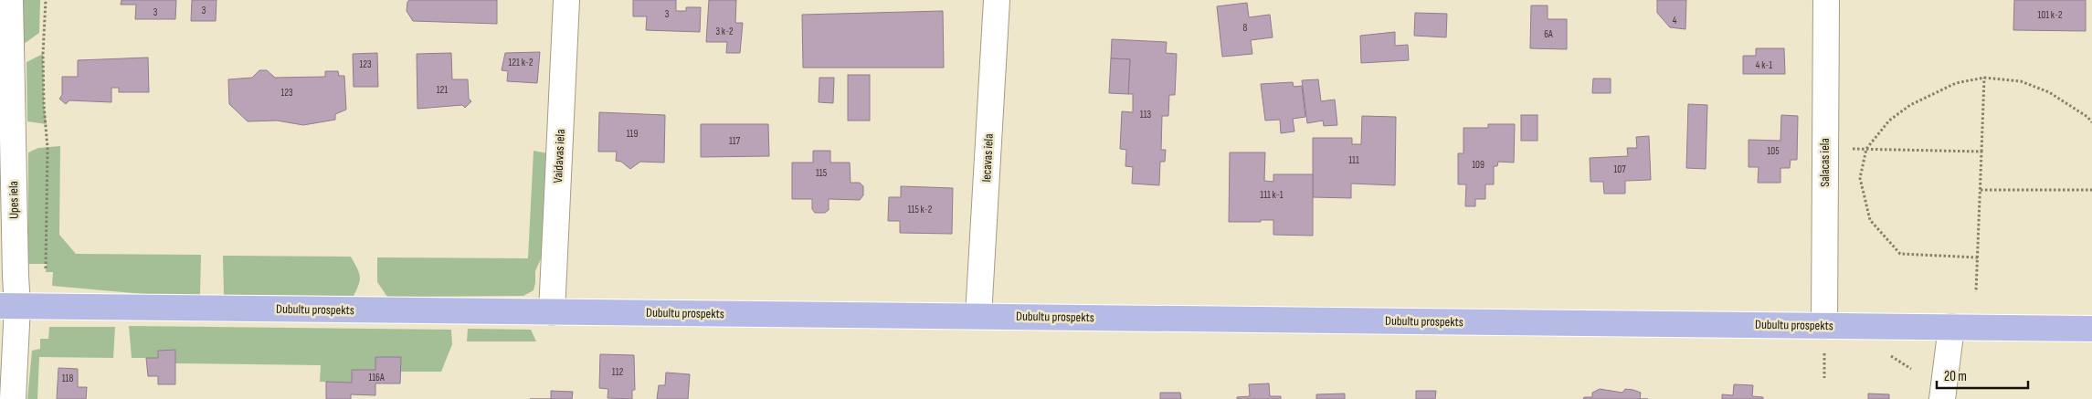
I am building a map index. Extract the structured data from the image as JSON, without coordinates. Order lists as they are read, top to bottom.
{
  "streets": {
    "main road": ["Dubultu prospekts"],
    "street": [
      "Vaidavas iela",
      "Iecavas iela",
      "Salacas iela",
      "Upes iela"
    ]
  },
  "crossings": [
    ["Vaidavas iela", "Dubultu prospekts"],
    ["Iecavas iela", "Dubultu prospekts"],
    ["Salacas iela", "Dubultu prospekts"],
    ["Upes iela", "Dubultu prospekts"]
  ],
  "house_numbers": [
    "3",
    "3",
    "3",
    "101 k-2",
    "4",
    "8",
    "3 k-2",
    "6A",
    "121 k-2",
    "123",
    "4 k-1",
    "121",
    "123",
    "113",
    "119",
    "117",
    "105",
    "111",
    "109",
    "107",
    "115",
    "111 k-1",
    "115 k-2",
    "112",
    "116A",
    "118"
  ],
  "scale_bar": "20 m"
}
